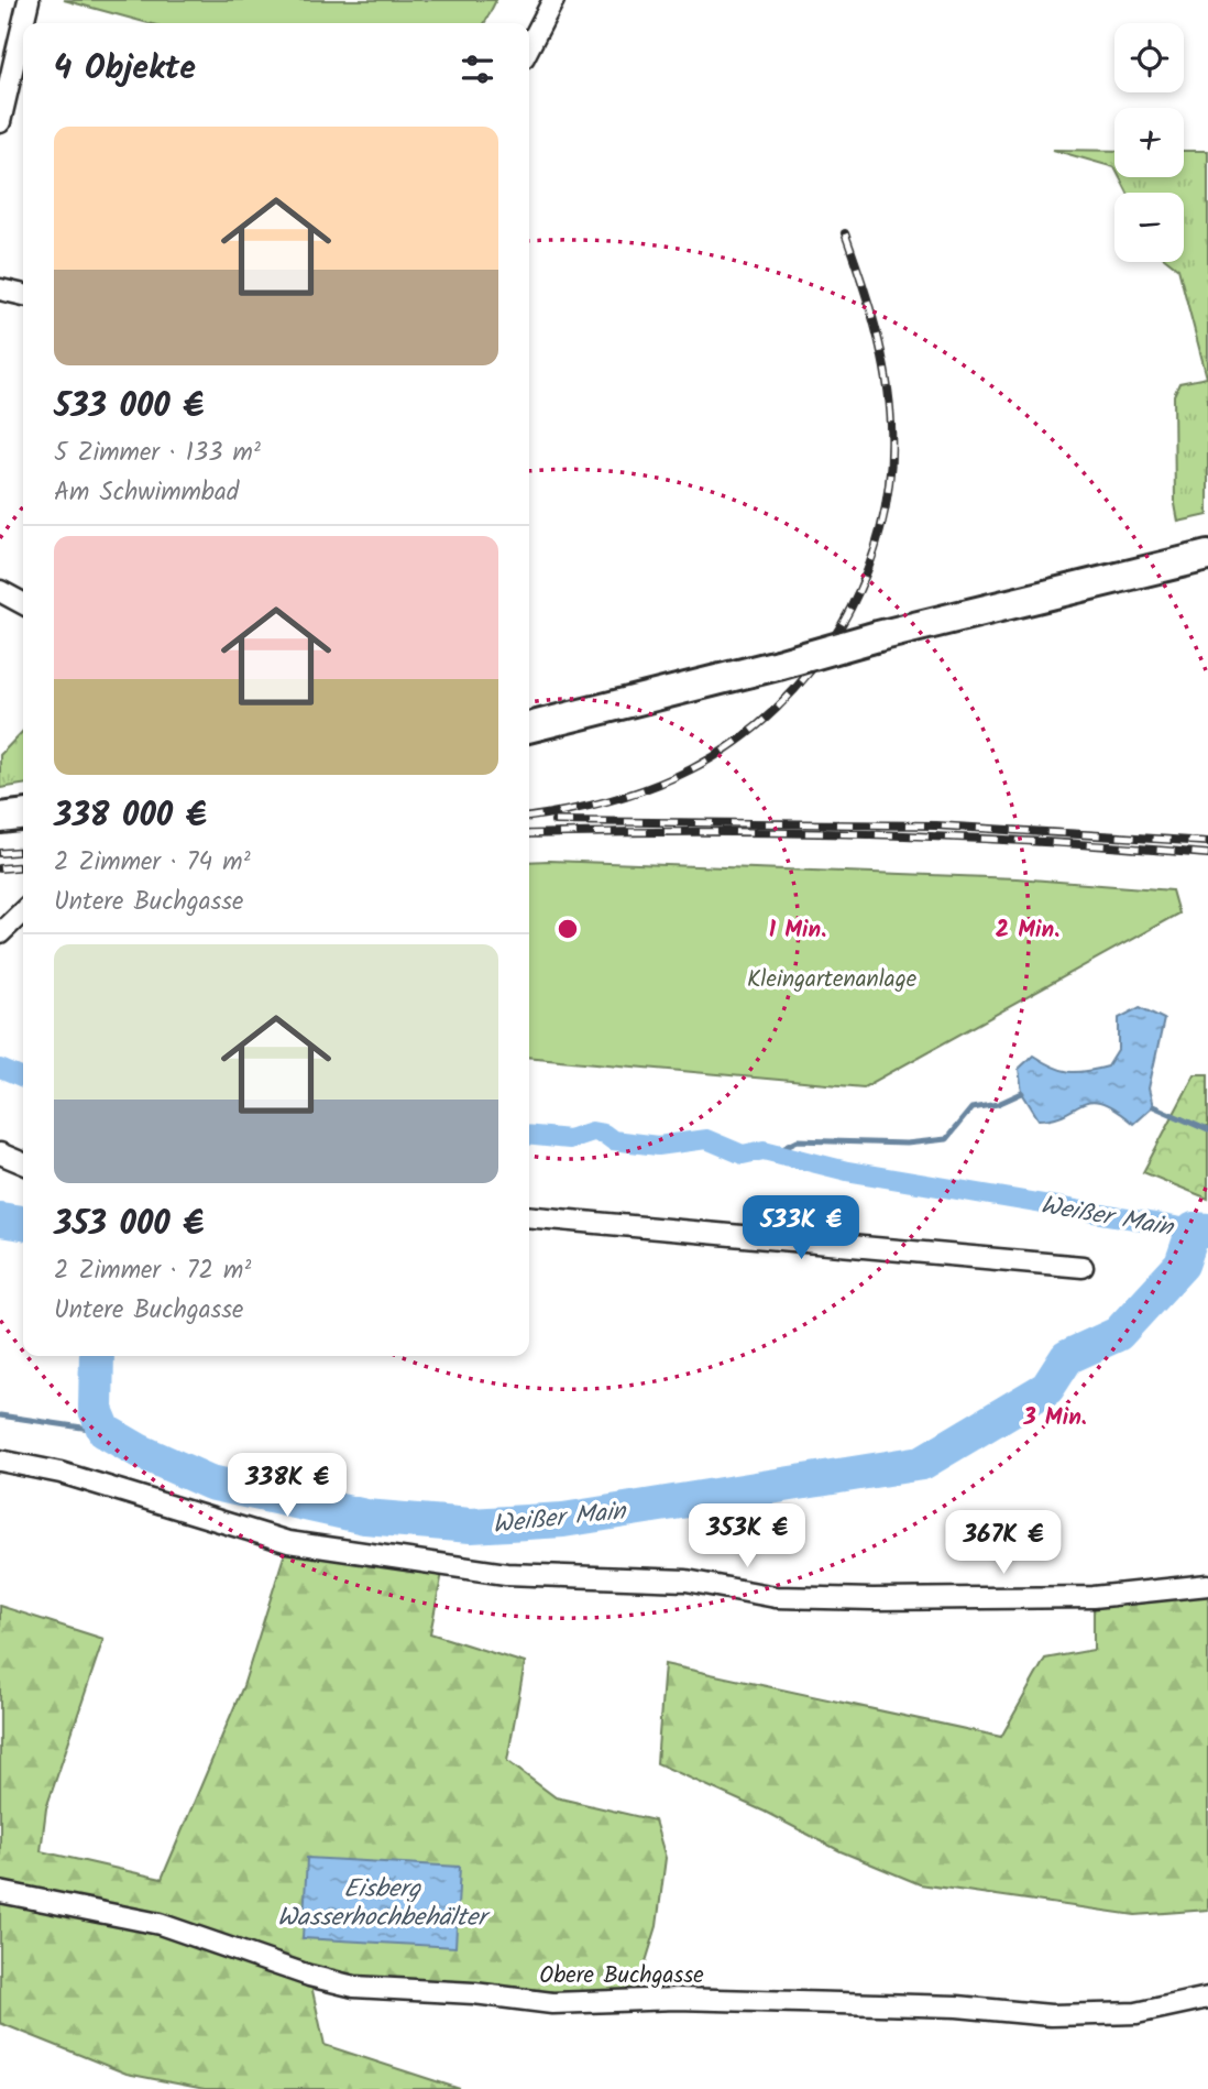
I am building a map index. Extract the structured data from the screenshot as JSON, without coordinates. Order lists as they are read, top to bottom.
{
  "streets": {
    "street": ["Obere Buchgasse"]
  },
  "water": ["Weißer Main", "Eisberg Wasserhochbehälter"],
  "parks": ["Kleingartenanlage"],
  "page": {
    "map_buttons": ["+", "−"],
    "heading": "4 Objekte",
    "list": [
      {
        "name": "533 000 €",
        "note": "5 Zimmer · 133 m² · Am Schwimmbad"
      },
      {
        "name": "338 000 €",
        "note": "2 Zimmer · 74 m² · Untere Buchgasse"
      },
      {
        "name": "353 000 €",
        "note": "2 Zimmer · 72 m² · Untere Buchgasse"
      }
    ],
    "price": [
      "533K €",
      "338K €",
      "353K €",
      "367K €"
    ]
  },
  "rings": ["1 Min.", "2 Min.", "3 Min."]
}
